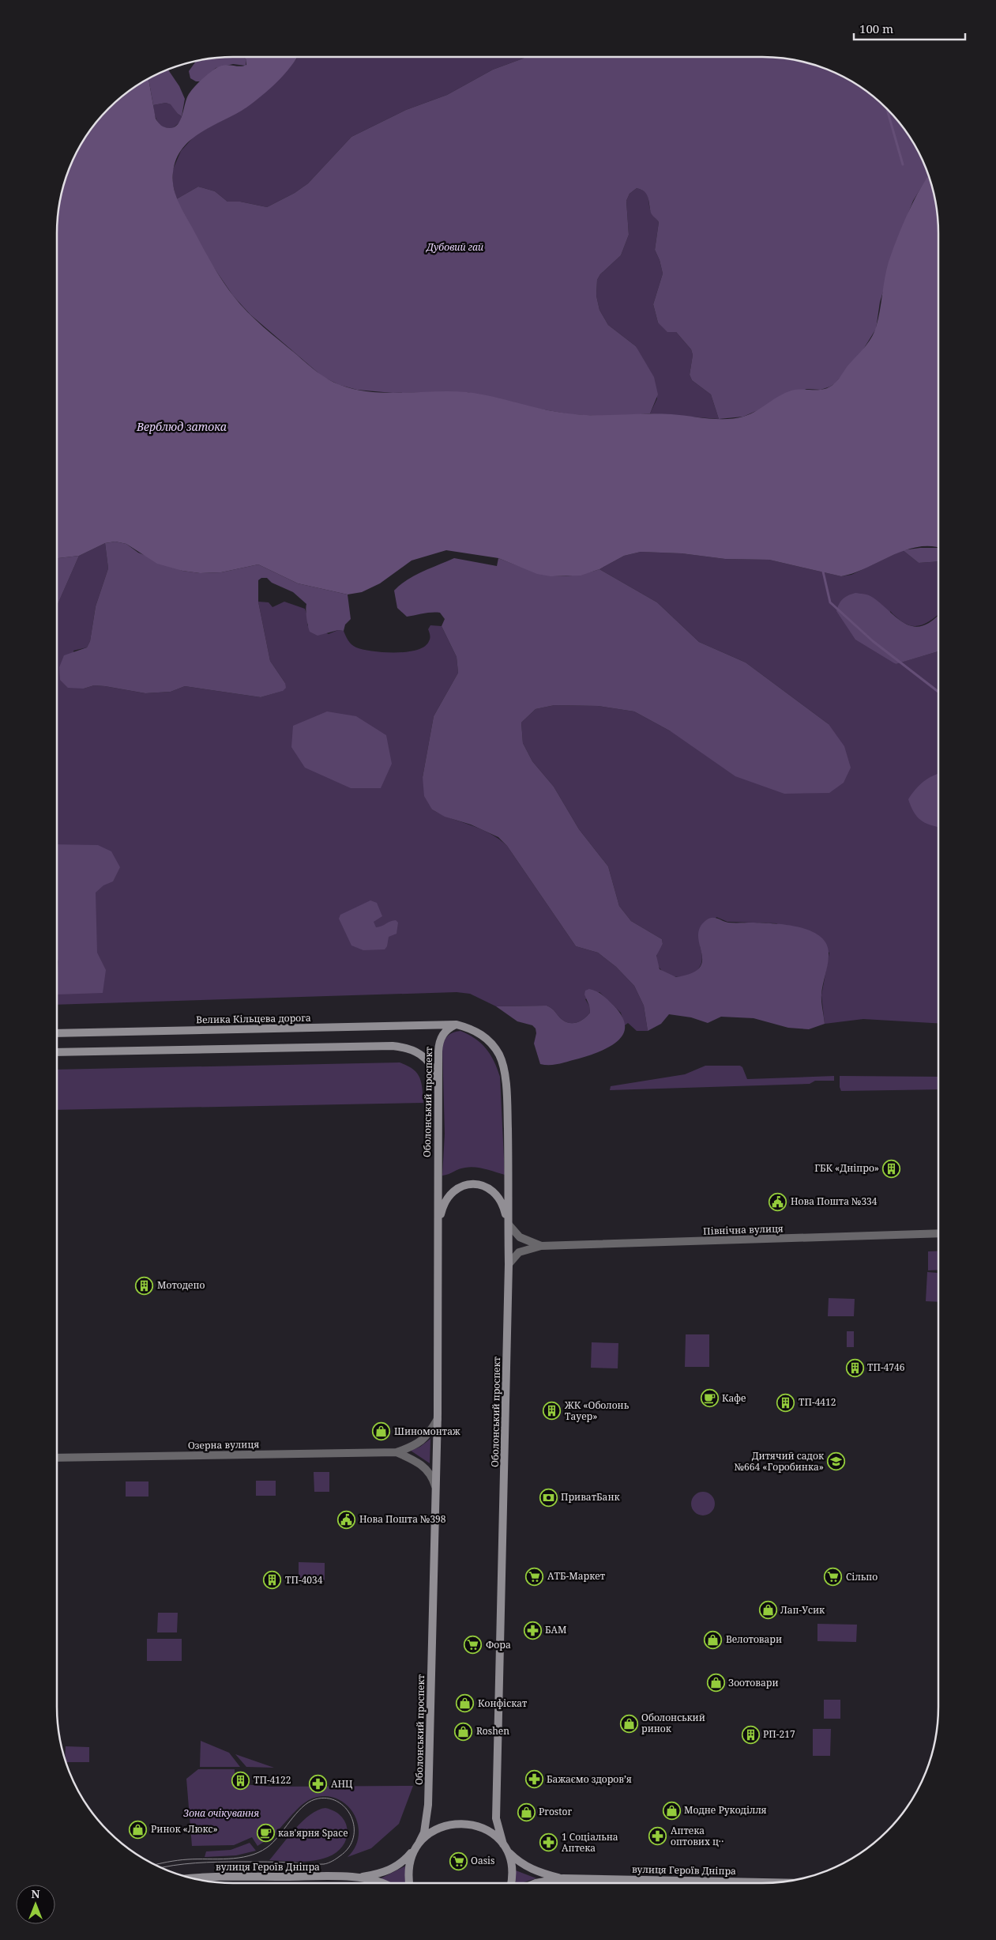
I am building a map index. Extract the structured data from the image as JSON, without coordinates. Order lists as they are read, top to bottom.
{
  "streets": {
    "main road": ["Велика Кільцева дорога", "Оболонський проспект", "вулиця Героїв Дніпра"],
    "street": ["Північна вулиця", "Озерна вулиця"]
  },
  "crossings": [
    ["Велика Кільцева дорога", "Оболонський проспект"],
    ["Оболонський проспект", "Північна вулиця"],
    ["Оболонський проспект", "вулиця Героїв Дніпра"]
  ],
  "water": ["Верблюд затока"],
  "parks": ["Дубовий гай", "Зона очікування"],
  "places": {
    "building": [
      "ГБК «Дніпро»",
      "Мотодепо",
      "ТП-4746",
      "ТП-4412",
      "ЖК «Оболонь Тауер»",
      "ТП-4034",
      "РП-217",
      "ТП-4122"
    ],
    "public building": ["Нова Пошта №334", "Нова Пошта №398"],
    "cafe": ["Кафе", "кав'ярня Space"],
    "shop": [
      "Шиномонтаж",
      "Лап-Усик",
      "Велотовари",
      "Зоотовари",
      "Конфіскат",
      "Оболонський ринок",
      "Roshen",
      "Модне Рукоділля",
      "Prostor",
      "Ринок «Люкс»"
    ],
    "school or university": ["Дитячий садок №664 «Горобинка»"],
    "bank": ["ПриватБанк"],
    "supermarket": [
      "АТБ-Маркет",
      "Сільпо",
      "Фора",
      "Oasis"
    ],
    "pharmacy": [
      "БАМ",
      "Бажаємо здоровʼя",
      "АНЦ",
      "Аптека оптових ц‥",
      "1 Соціальна Аптека"
    ]
  },
  "scale_bar": "100 m",
  "north": "top"
}
